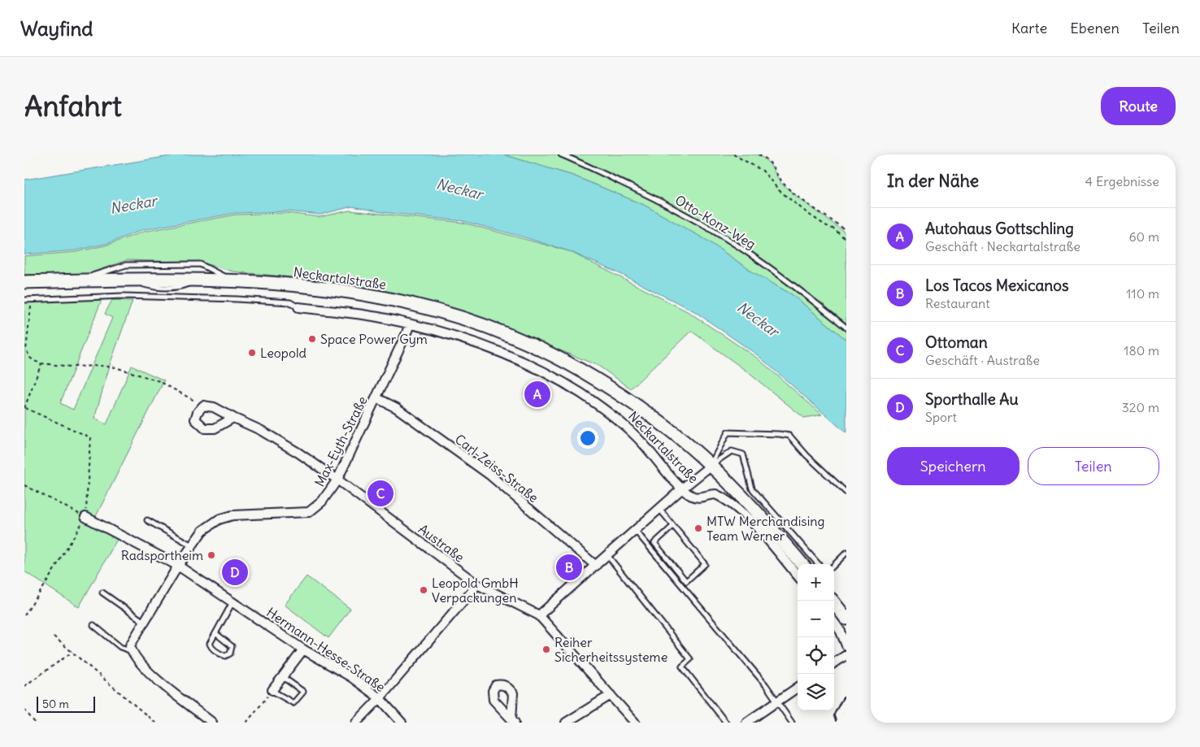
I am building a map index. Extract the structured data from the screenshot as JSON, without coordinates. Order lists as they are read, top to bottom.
{
  "streets": {
    "main road": ["Neckartalstraße"],
    "street": [
      "Max-Eyth-Straße",
      "Carl-Zeiss-Straße",
      "Austraße",
      "Hermann-Hesse-Straße"
    ],
    "lane": ["Otto-Konz-Weg"]
  },
  "crossings": [
    ["Neckartalstraße", "Max-Eyth-Straße"],
    ["Max-Eyth-Straße", "Carl-Zeiss-Straße"],
    ["Max-Eyth-Straße", "Austraße"],
    ["Max-Eyth-Straße", "Hermann-Hesse-Straße"]
  ],
  "water": ["Neckar"],
  "places": [
    "Space Power Gym",
    "Leopold",
    "MTW Merchandising Team Werner",
    "Radsportheim",
    "Leopold GmbH Verpackungen",
    "Reiher Sicherheitssysteme"
  ],
  "scale_bar": "50 m",
  "page": {
    "header": "Wayfind",
    "nav": ["Karte", "Ebenen", "Teilen"],
    "buttons": [
      "Route",
      ["Speichern", "Teilen"]
    ],
    "title": "Anfahrt",
    "heading": ["In der Nähe", "4 Ergebnisse"],
    "list": [
      {
        "mark": "A",
        "name": "Autohaus Gottschling",
        "note": "Geschäft · Neckartalstraße",
        "value": "60 m"
      },
      {
        "mark": "B",
        "name": "Los Tacos Mexicanos",
        "note": "Restaurant",
        "value": "110 m"
      },
      {
        "mark": "C",
        "name": "Ottoman",
        "note": "Geschäft · Austraße",
        "value": "180 m"
      },
      {
        "mark": "D",
        "name": "Sporthalle Au",
        "note": "Sport",
        "value": "320 m"
      }
    ],
    "pins": [
      "A",
      "C",
      "B",
      "D"
    ],
    "map_buttons": ["+", "−"],
    "scale": "50 m"
  }
}
